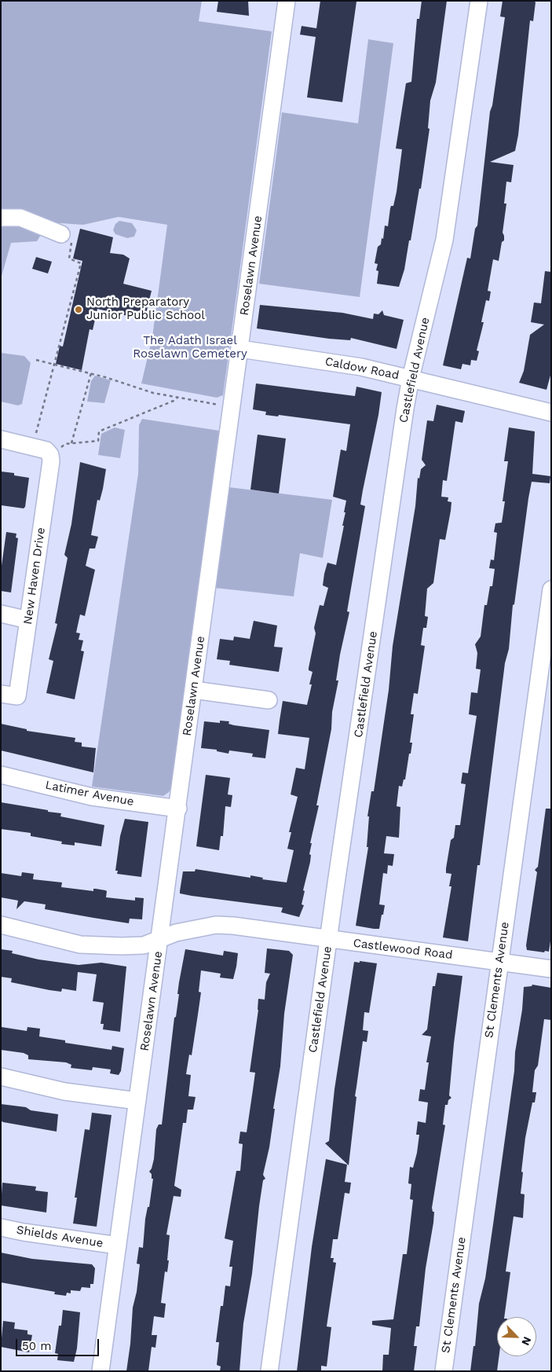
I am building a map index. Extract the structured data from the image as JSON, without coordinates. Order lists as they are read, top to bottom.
{
  "streets": {
    "street": [
      "Roselawn Avenue",
      "Caldow Road",
      "Castlefield Avenue",
      "New Haven Drive",
      "Latimer Avenue",
      "Castlewood Road",
      "St Clements Avenue",
      "Shields Avenue"
    ]
  },
  "crossings": [
    ["Roselawn Avenue", "Caldow Road"],
    ["Roselawn Avenue", "Latimer Avenue"],
    ["Roselawn Avenue", "Castlewood Road"],
    ["Roselawn Avenue", "Shields Avenue"],
    ["Caldow Road", "Castlefield Avenue"],
    ["Castlefield Avenue", "Castlewood Road"],
    ["Castlewood Road", "St Clements Avenue"]
  ],
  "parks": ["The Adath Israel Roselawn Cemetery"],
  "places": ["North Preparatory Junior Public School"],
  "scale_bar": "50 m",
  "north": "bottom right"
}
